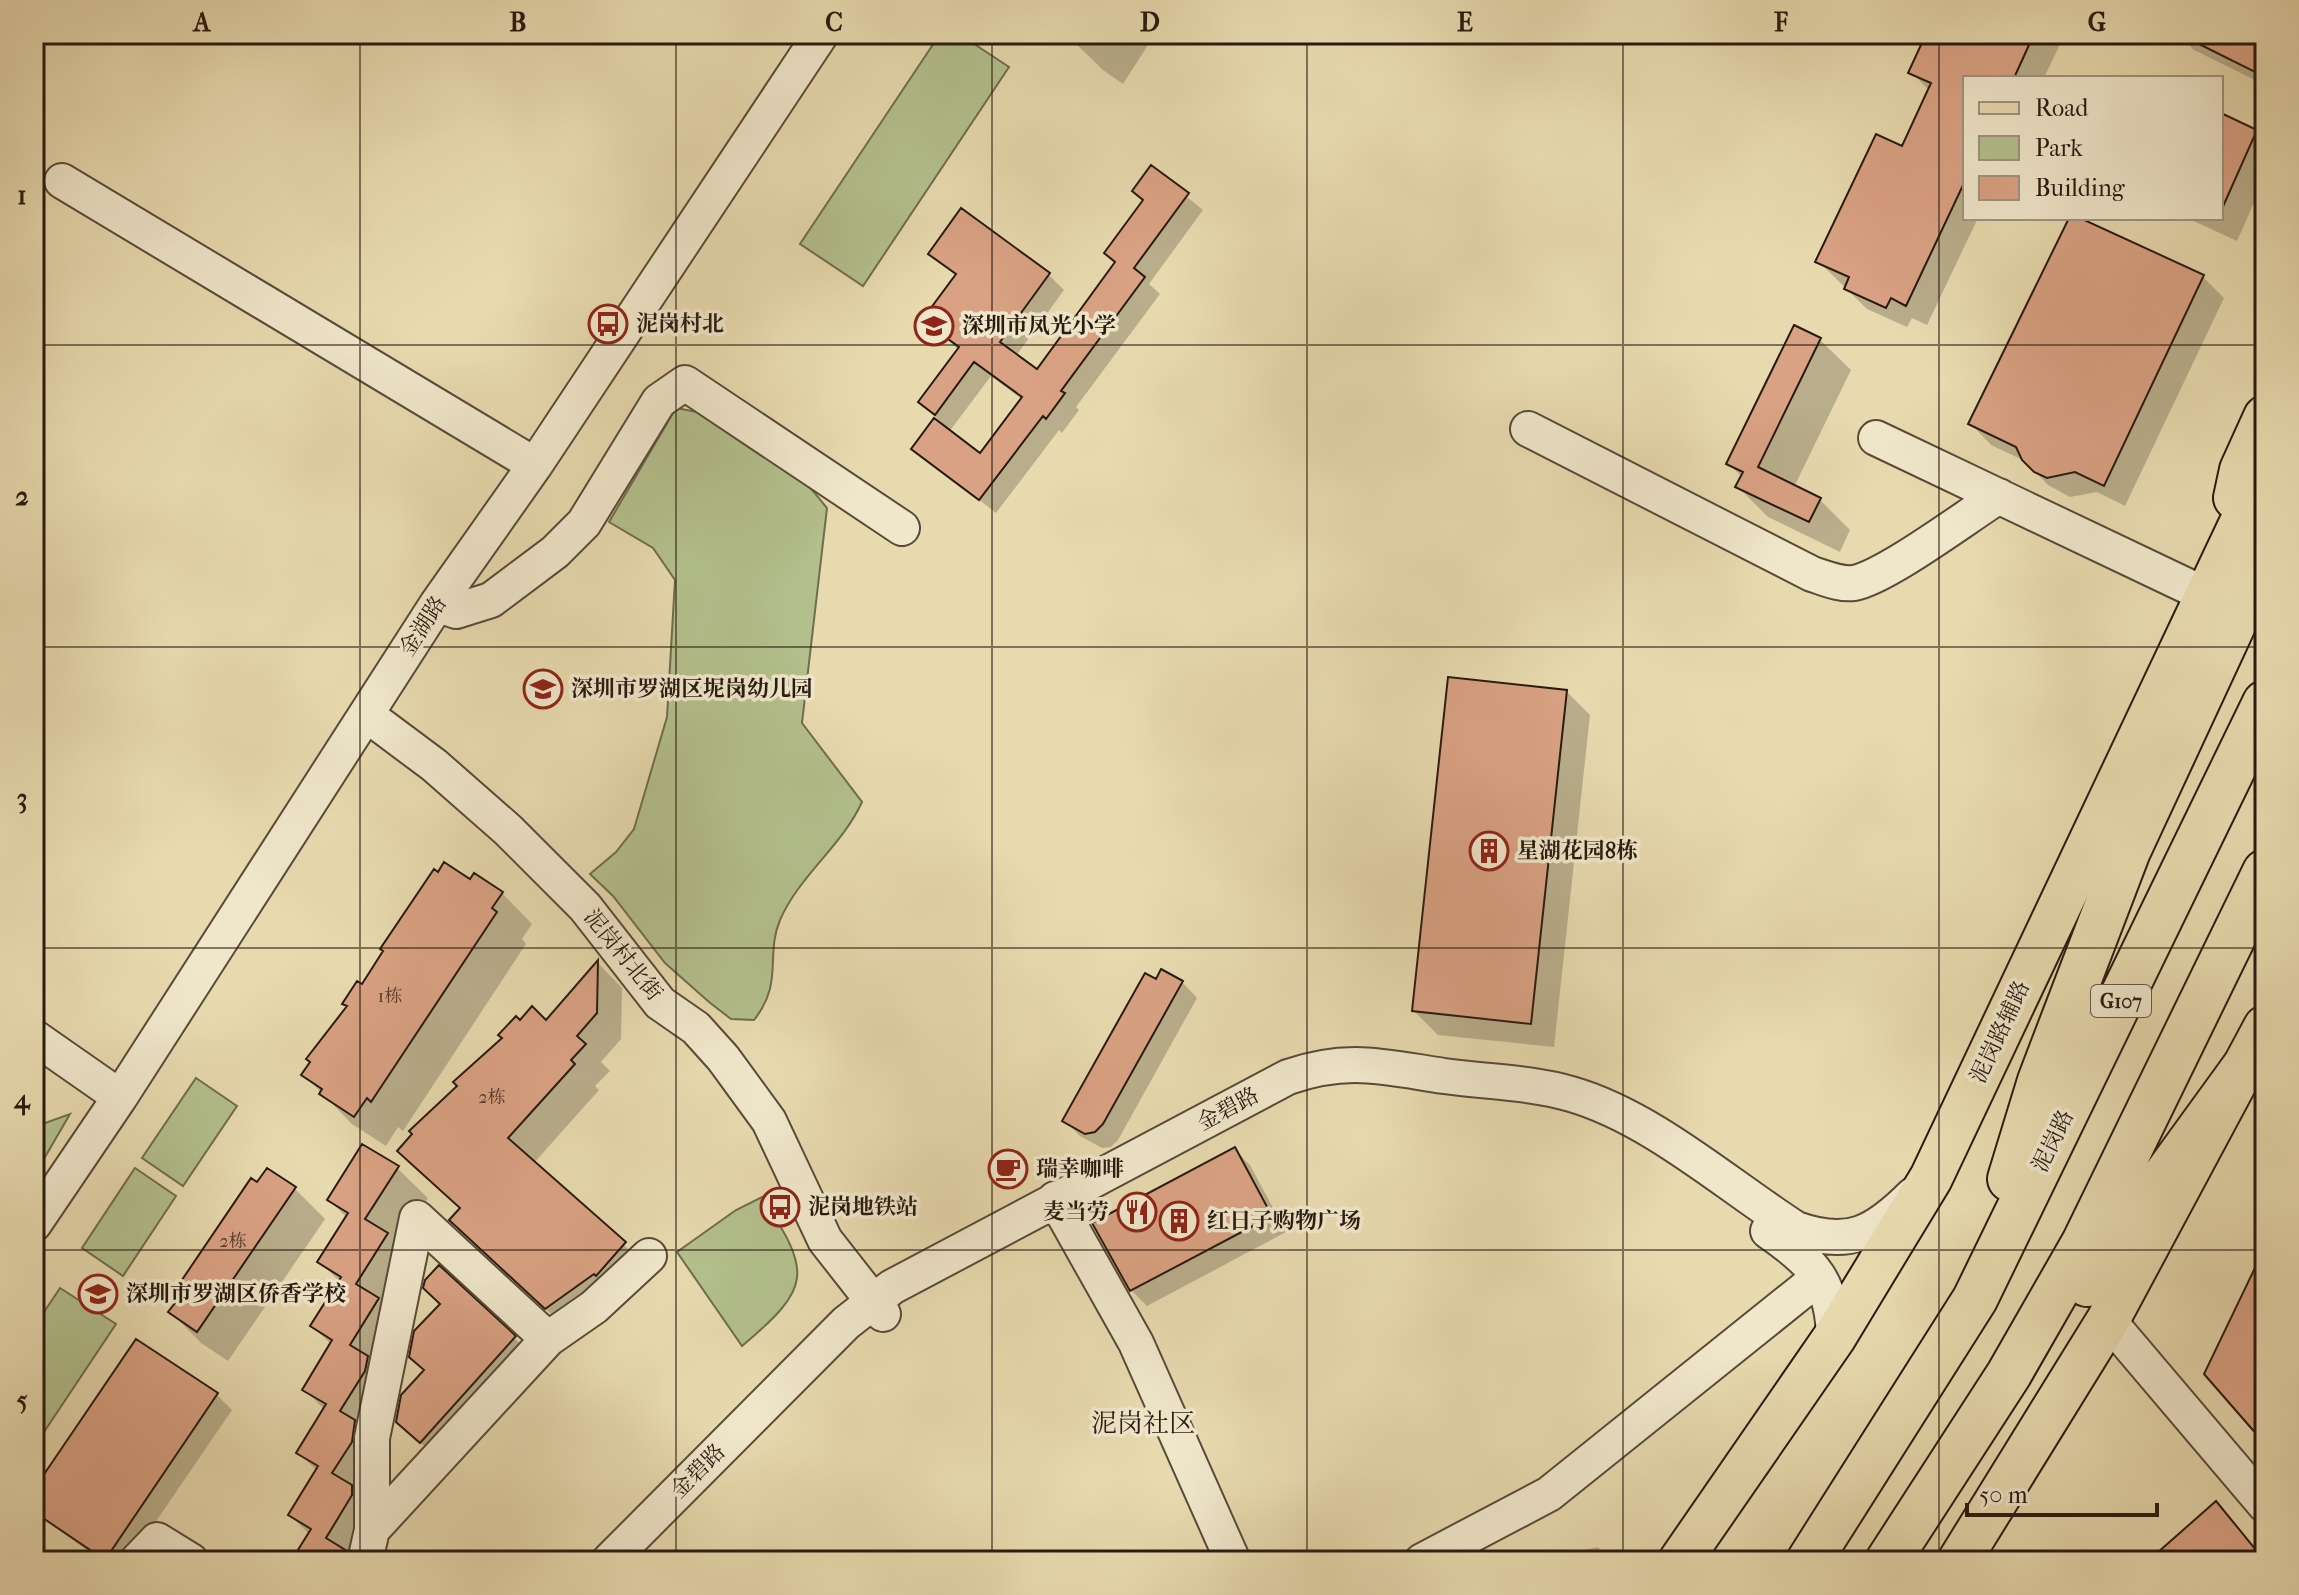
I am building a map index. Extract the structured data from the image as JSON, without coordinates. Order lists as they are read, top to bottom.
{
  "streets": {
    "highway": ["G107", "泥岗路"],
    "main road": ["泥岗路辅路"],
    "street": ["金湖路", "泥岗村北街", "金碧路"]
  },
  "crossings": [
    ["金湖路", "泥岗村北街"],
    ["泥岗村北街", "金碧路"],
    ["泥岗路辅路", "金碧路"]
  ],
  "districts": ["泥岗社区"],
  "places": {
    "bus stop": ["泥岗村北", "泥岗地铁站"],
    "school or university": ["深圳市凤光小学", "深圳市罗湖区坭岗幼儿园", "深圳市罗湖区侨香学校"],
    "building": ["星湖花园8栋", "红日子购物广场"],
    "cafe": ["瑞幸咖啡"],
    "restaurant": ["麦当劳"]
  },
  "house_numbers": ["1栋", "2栋", "2栋"],
  "legend": ["Road", "Park", "Building"],
  "scale_bar": "50 m",
  "grid": {
    "columns": [
      "A",
      "B",
      "C",
      "D",
      "E",
      "F",
      "G"
    ],
    "rows": [
      "1",
      "2",
      "3",
      "4",
      "5"
    ]
  }
}
